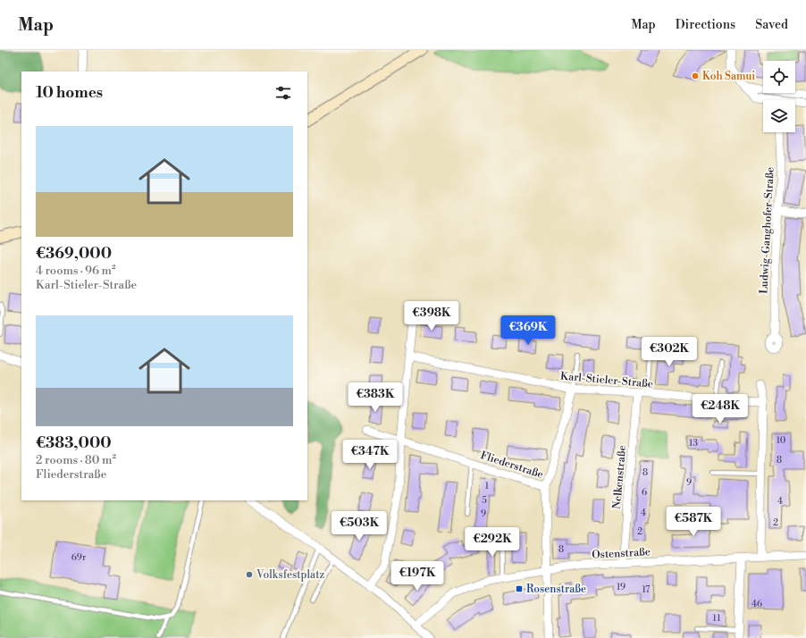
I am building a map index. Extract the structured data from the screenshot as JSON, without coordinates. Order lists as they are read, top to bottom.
{
  "streets": {
    "street": [
      "Ludwig-Ganghofer-Straße",
      "Karl-Stieler-Straße",
      "Fliederstraße",
      "Nelkenstraße",
      "Ostenstraße"
    ]
  },
  "crossings": [
    ["Karl-Stieler-Straße", "Nelkenstraße"],
    ["Nelkenstraße", "Ostenstraße"]
  ],
  "places": {
    "other": ["Koh Samui", "Volksfestplatz"],
    "transit": ["Rosenstraße"]
  },
  "house_numbers": [
    "10",
    "13",
    "8",
    "8",
    "9",
    "1",
    "6",
    "5",
    "4",
    "4",
    "9",
    "2",
    "2",
    "8",
    "69r",
    "19",
    "17",
    "46",
    "11"
  ],
  "page": {
    "header": "Map",
    "nav": ["Map", "Directions", "Saved"],
    "heading": "10 homes",
    "list": [
      {
        "name": "€369,000",
        "note": "4 rooms · 96 m² · Karl-Stieler-Straße"
      },
      {
        "name": "€383,000",
        "note": "2 rooms · 80 m² · Fliederstraße"
      }
    ],
    "price": [
      "€398K",
      "€369K",
      "€302K",
      "€383K",
      "€248K",
      "€347K",
      "€587K",
      "€503K",
      "€292K",
      "€197K"
    ]
  }
}
